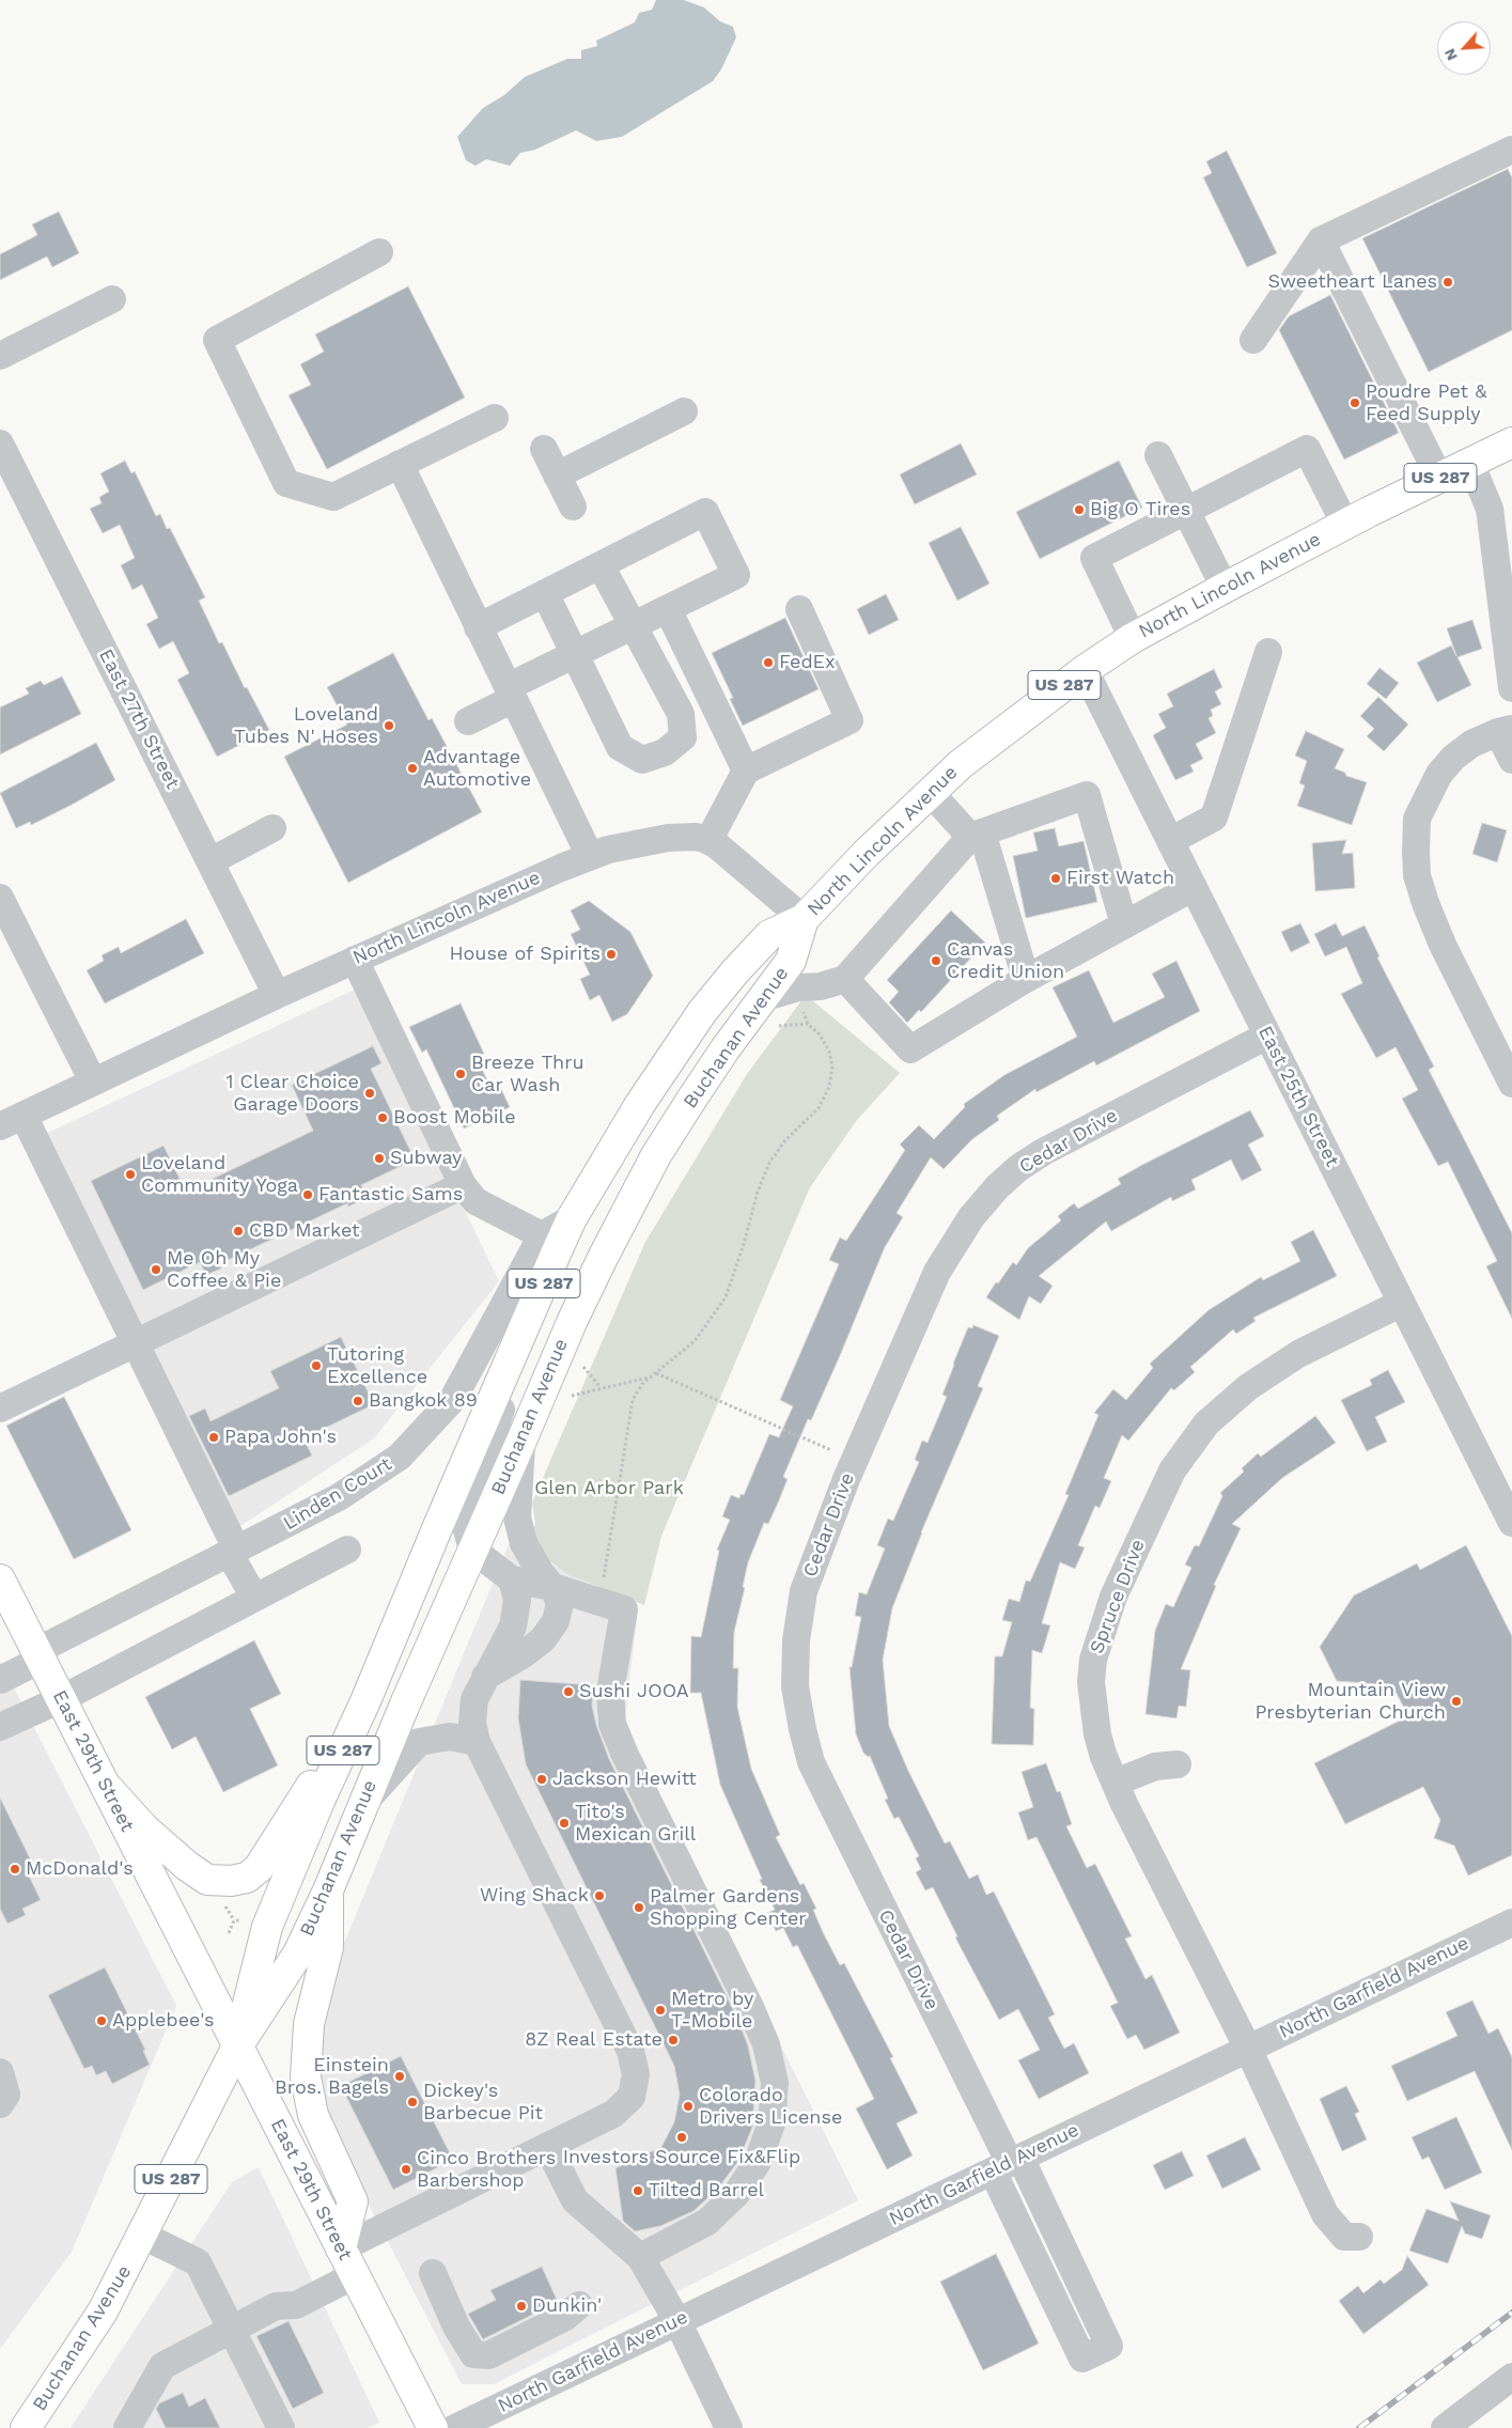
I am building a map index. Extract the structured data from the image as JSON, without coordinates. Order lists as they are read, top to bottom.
{
  "streets": {
    "main road": [
      "US 287",
      "North Lincoln Avenue",
      "Buchanan Avenue",
      "East 29th Street"
    ],
    "street": [
      "East 27th Street",
      "East 25th Street",
      "Cedar Drive",
      "Linden Court",
      "Spruce Drive",
      "North Garfield Avenue"
    ]
  },
  "crossings": [
    ["North Lincoln Avenue", "East 27th Street"],
    ["North Lincoln Avenue", "Buchanan Avenue"],
    ["North Lincoln Avenue", "East 25th Street"],
    ["Buchanan Avenue", "East 29th Street"],
    ["East 25th Street", "Cedar Drive"],
    ["East 25th Street", "Spruce Drive"],
    ["Cedar Drive", "North Garfield Avenue"],
    ["Linden Court", "East 29th Street"],
    ["Spruce Drive", "North Garfield Avenue"]
  ],
  "parks": ["Glen Arbor Park"],
  "places": [
    "Sweetheart Lanes",
    "Poudre Pet & Feed Supply",
    "Big O Tires",
    "FedEx",
    "Loveland Tubes N' Hoses",
    "Advantage Automotive",
    "First Watch",
    "House of Spirits",
    "Canvas Credit Union",
    "Breeze Thru Car Wash",
    "1 Clear Choice Garage Doors",
    "Boost Mobile",
    "Subway",
    "Loveland Community Yoga",
    "Fantastic Sams",
    "CBD Market",
    "Me Oh My Coffee & Pie",
    "Tutoring Excellence",
    "Bangkok 89",
    "Papa John's",
    "Sushi JOOA",
    "Mountain View Presbyterian Church",
    "Jackson Hewitt",
    "Tito's Mexican Grill",
    "McDonald's",
    "Wing Shack",
    "Palmer Gardens Shopping Center",
    "Metro by T-Mobile",
    "Applebee's",
    "8Z Real Estate",
    "Einstein Bros. Bagels",
    "Dickey's Barbecue Pit",
    "Colorado Drivers License",
    "Investors Source Fix&Flip",
    "Cinco Brothers Barbershop",
    "Tilted Barrel",
    "Dunkin'"
  ],
  "north": "bottom left"
}
